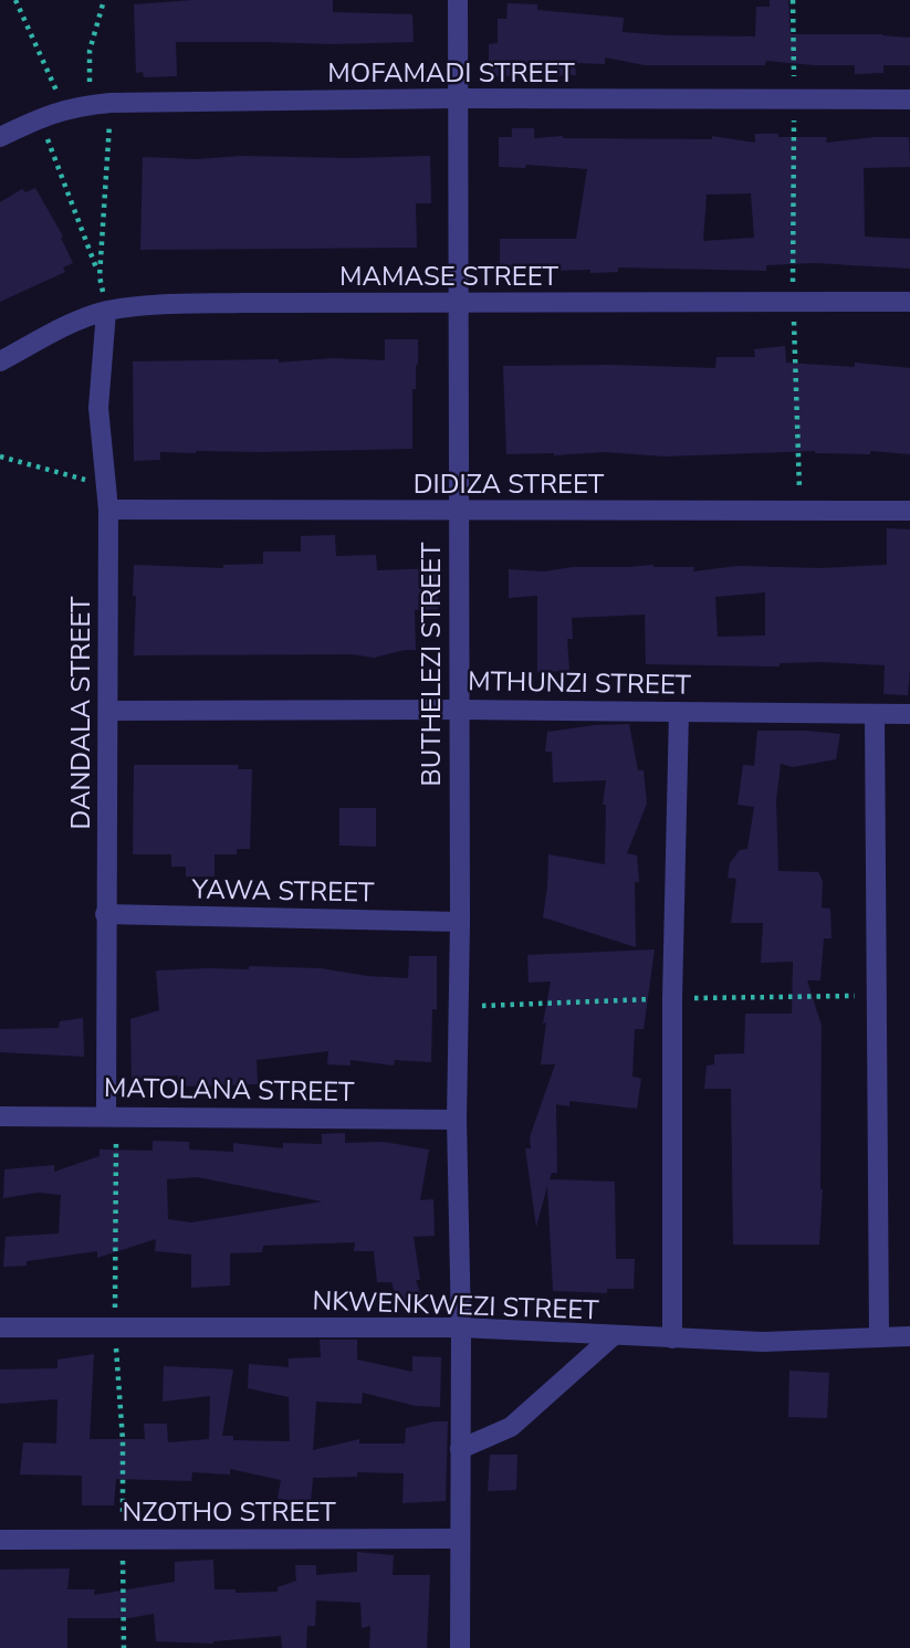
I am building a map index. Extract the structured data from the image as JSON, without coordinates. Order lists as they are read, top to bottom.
{
  "streets": {
    "street": [
      "MOFAMADI STREET",
      "MAMASE STREET",
      "DIDIZA STREET",
      "BUTHELEZI STREET",
      "MTHUNZI STREET",
      "DANDALA STREET",
      "YAWA STREET",
      "MATOLANA STREET",
      "NKWENKWEZI STREET",
      "NZOTHO STREET"
    ]
  },
  "crossings": [
    ["MOFAMADI STREET", "BUTHELEZI STREET"],
    ["MAMASE STREET", "BUTHELEZI STREET"],
    ["MAMASE STREET", "DANDALA STREET"],
    ["DIDIZA STREET", "BUTHELEZI STREET"],
    ["DIDIZA STREET", "DANDALA STREET"],
    ["BUTHELEZI STREET", "MTHUNZI STREET"],
    ["BUTHELEZI STREET", "YAWA STREET"],
    ["BUTHELEZI STREET", "MATOLANA STREET"],
    ["BUTHELEZI STREET", "NKWENKWEZI STREET"],
    ["BUTHELEZI STREET", "NZOTHO STREET"],
    ["MTHUNZI STREET", "DANDALA STREET"],
    ["DANDALA STREET", "YAWA STREET"],
    ["DANDALA STREET", "MATOLANA STREET"]
  ]
}
